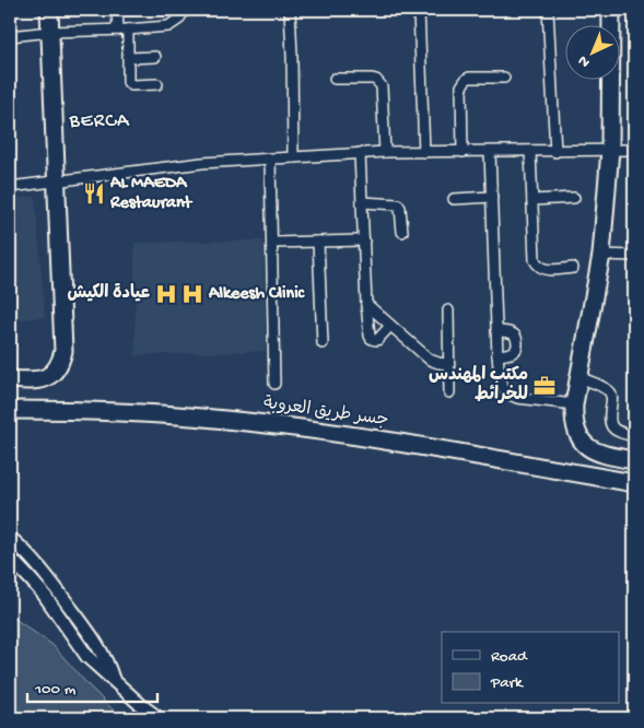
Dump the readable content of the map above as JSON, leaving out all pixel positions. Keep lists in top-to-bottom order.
{
  "streets": {
    "highway": ["جسر طريق العروبة"]
  },
  "districts": ["BERCA"],
  "places": {
    "restaurant": ["AL MAEDA Restaurant"],
    "hospital": ["عيادة الكيش", "Alkeesh Clinic"],
    "office": ["مكتب المهندس للخرائط"]
  },
  "legend": ["Road", "Park"],
  "scale_bar": "100 m",
  "north": "bottom left"
}
